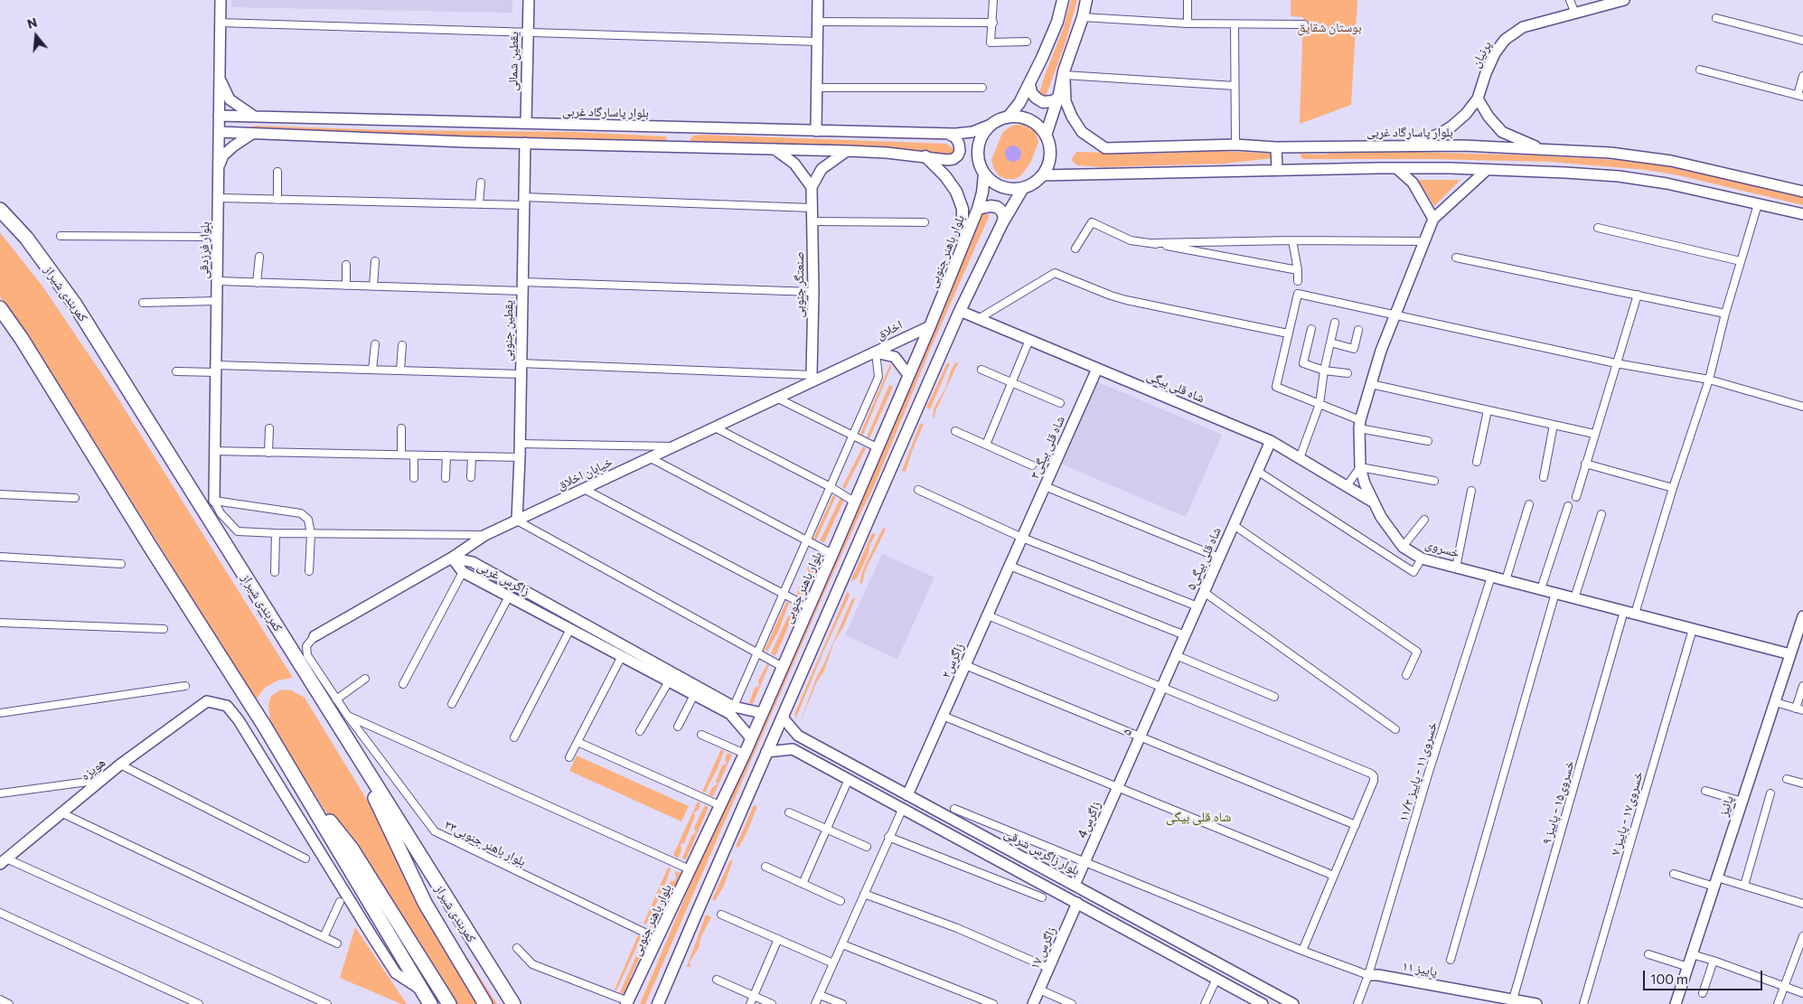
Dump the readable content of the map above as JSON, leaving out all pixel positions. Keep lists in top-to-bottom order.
{
  "streets": {
    "highway": ["کمربندی شیراز"],
    "main road": ["بلوار باهنر جنوبی"],
    "street": [
      "پرنیان",
      "یقطین شمالی",
      "بلوار پاسارگاد غربی",
      "بلوار فرزدقی",
      "صنعتگر جنوبی",
      "اخلاق",
      "یقطین جنوبی",
      "شاه قلی بیگی",
      "شاه قلی بیگی۳",
      "خیابان اخلاق",
      "خسروى",
      "شاه قلی بیگی۵",
      "زاگرس غربی",
      "زاگرس۲",
      "۵",
      "هویزه",
      "خسروى۱۱ - پاییز ۱۱/۳",
      "خسروى۱۵ - پاییز ۹",
      "پائیز",
      "خسروى۱۷ - پاییز ۷",
      "زاگرس4",
      "بلوار باهنر جنوبی۳۳",
      "بلوار زاگرس شرقی",
      "زاگرس ۱۷",
      "پاییز ۱۱"
    ]
  },
  "crossings": [
    ["یقطین شمالی", "بلوار پاسارگاد غربی"],
    ["بلوار پاسارگاد غربی", "بلوار فرزدقی"],
    ["بلوار پاسارگاد غربی", "بلوار باهنر جنوبی"],
    ["بلوار باهنر جنوبی", "اخلاق"],
    ["بلوار باهنر جنوبی", "زاگرس غربی"],
    ["بلوار باهنر جنوبی", "بلوار باهنر جنوبی۳۳"],
    ["صنعتگر جنوبی", "خیابان اخلاق"],
    ["اخلاق", "خیابان اخلاق"],
    ["یقطین جنوبی", "خیابان اخلاق"],
    ["شاه قلی بیگی", "شاه قلی بیگی۳"],
    ["شاه قلی بیگی", "خسروى"],
    ["شاه قلی بیگی", "شاه قلی بیگی۵"],
    ["شاه قلی بیگی۳", "زاگرس۲"],
    ["خیابان اخلاق", "زاگرس غربی"],
    ["خیابان اخلاق", "بلوار باهنر جنوبی۳۳"],
    ["خسروى", "خسروى۱۱ - پاییز ۱۱/۳"],
    ["خسروى", "خسروى۱۵ - پاییز ۹"],
    ["خسروى", "پائیز"],
    ["خسروى", "خسروى۱۷ - پاییز ۷"],
    ["شاه قلی بیگی۵", "۵"],
    ["زاگرس۲", "بلوار زاگرس شرقی"],
    ["۵", "زاگرس4"],
    ["خسروى۱۱ - پاییز ۱۱/۳", "پاییز ۱۱"],
    ["خسروى۱۵ - پاییز ۹", "پاییز ۱۱"],
    ["زاگرس4", "بلوار زاگرس شرقی"],
    ["زاگرس4", "پاییز ۱۱"]
  ],
  "districts": ["شاه قلی بیگی"],
  "parks": ["بوستان شقایق"],
  "scale_bar": "100 m",
  "north": "top"
}
